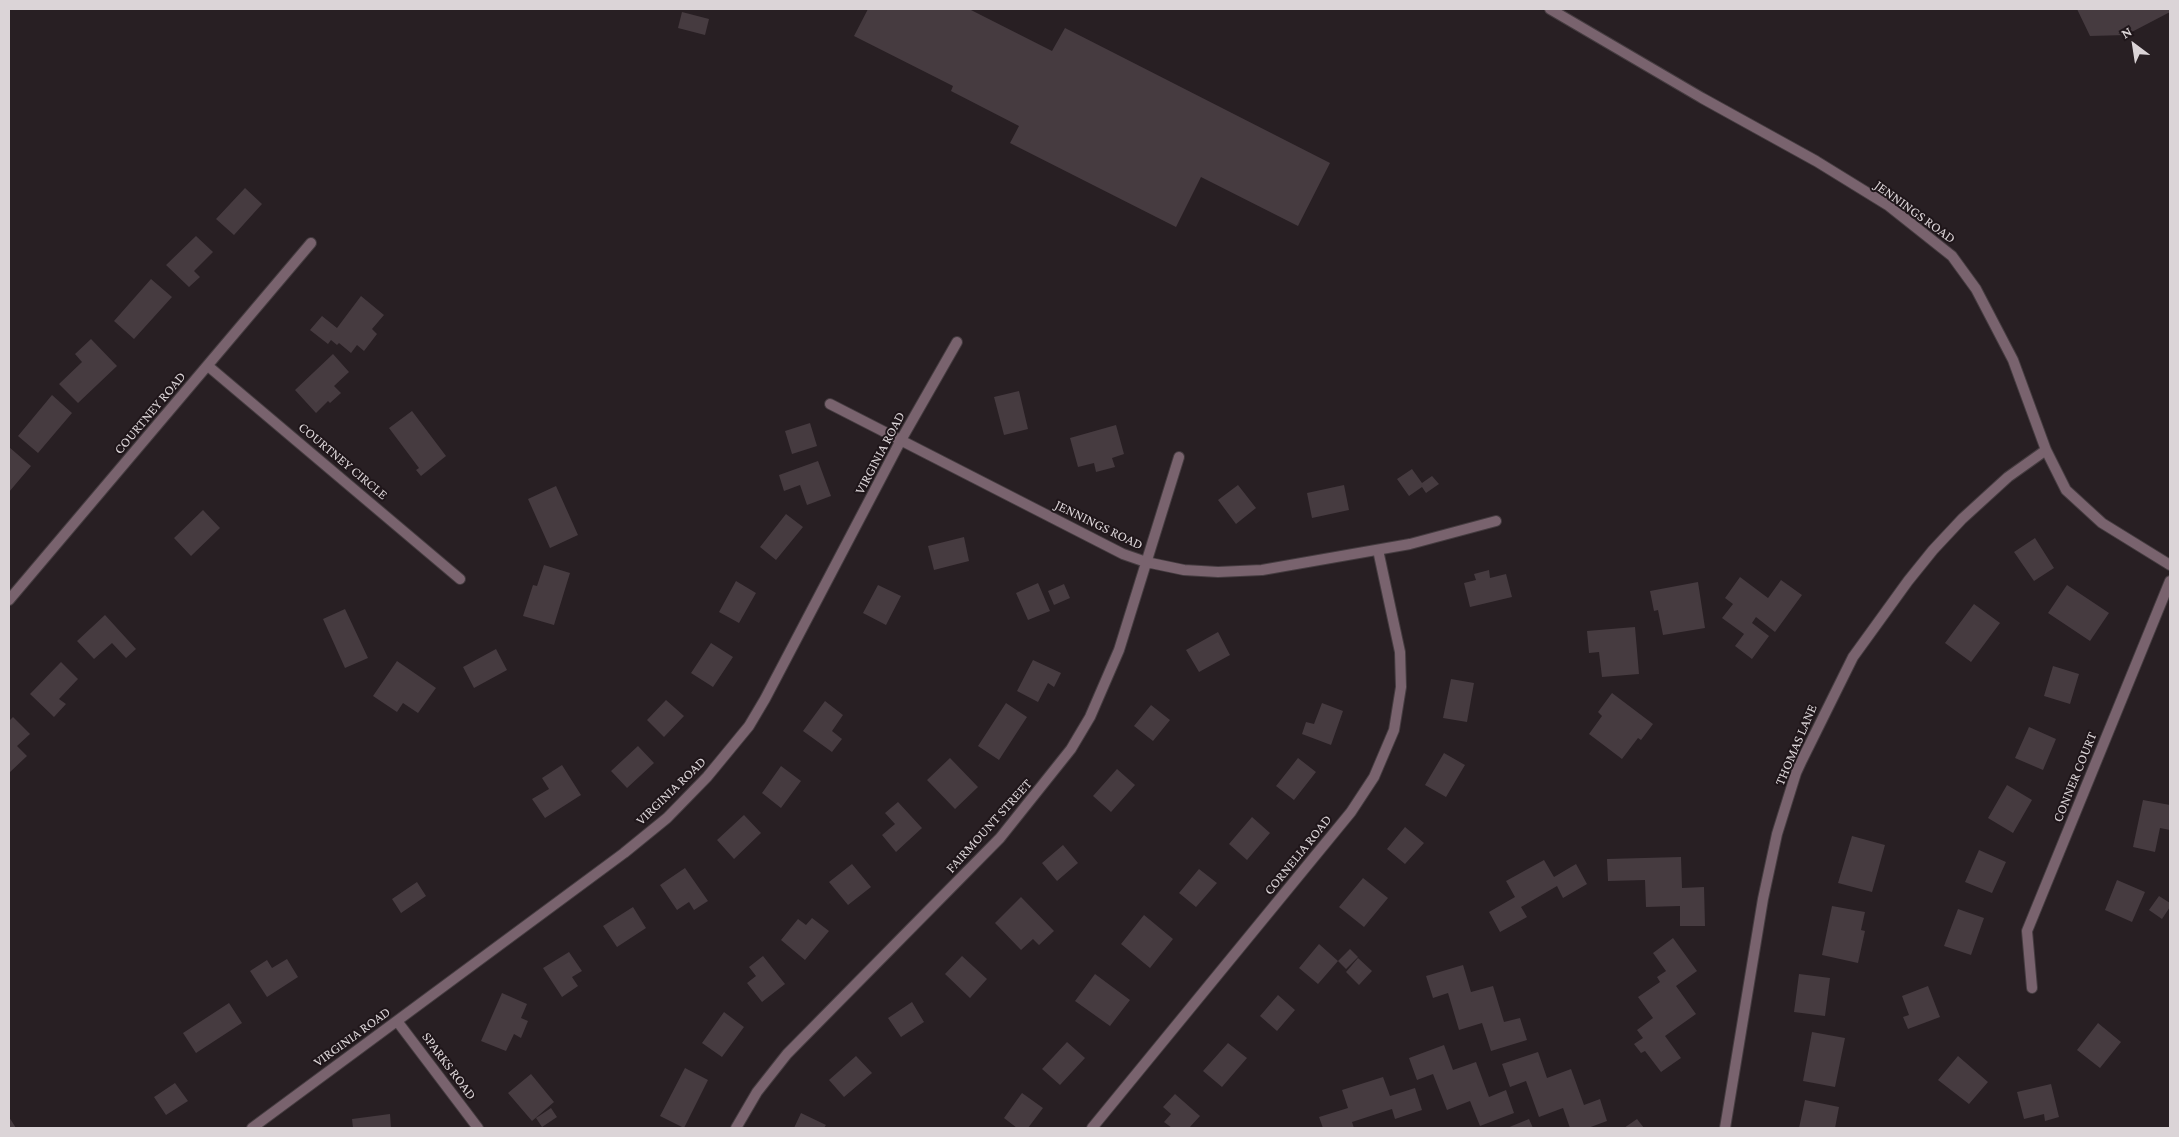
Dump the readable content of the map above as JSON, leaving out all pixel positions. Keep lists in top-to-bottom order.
{
  "streets": {
    "street": [
      "JENNINGS ROAD",
      "COURTNEY ROAD",
      "VIRGINIA ROAD",
      "COURTNEY CIRCLE",
      "THOMAS LANE",
      "CONNER COURT",
      "FAIRMOUNT STREET",
      "CORNELIA ROAD",
      "SPARKS ROAD"
    ]
  },
  "crossings": [
    ["JENNINGS ROAD", "VIRGINIA ROAD"],
    ["JENNINGS ROAD", "THOMAS LANE"],
    ["JENNINGS ROAD", "FAIRMOUNT STREET"],
    ["JENNINGS ROAD", "CORNELIA ROAD"],
    ["COURTNEY ROAD", "COURTNEY CIRCLE"],
    ["VIRGINIA ROAD", "SPARKS ROAD"]
  ],
  "north": "top left"
}
